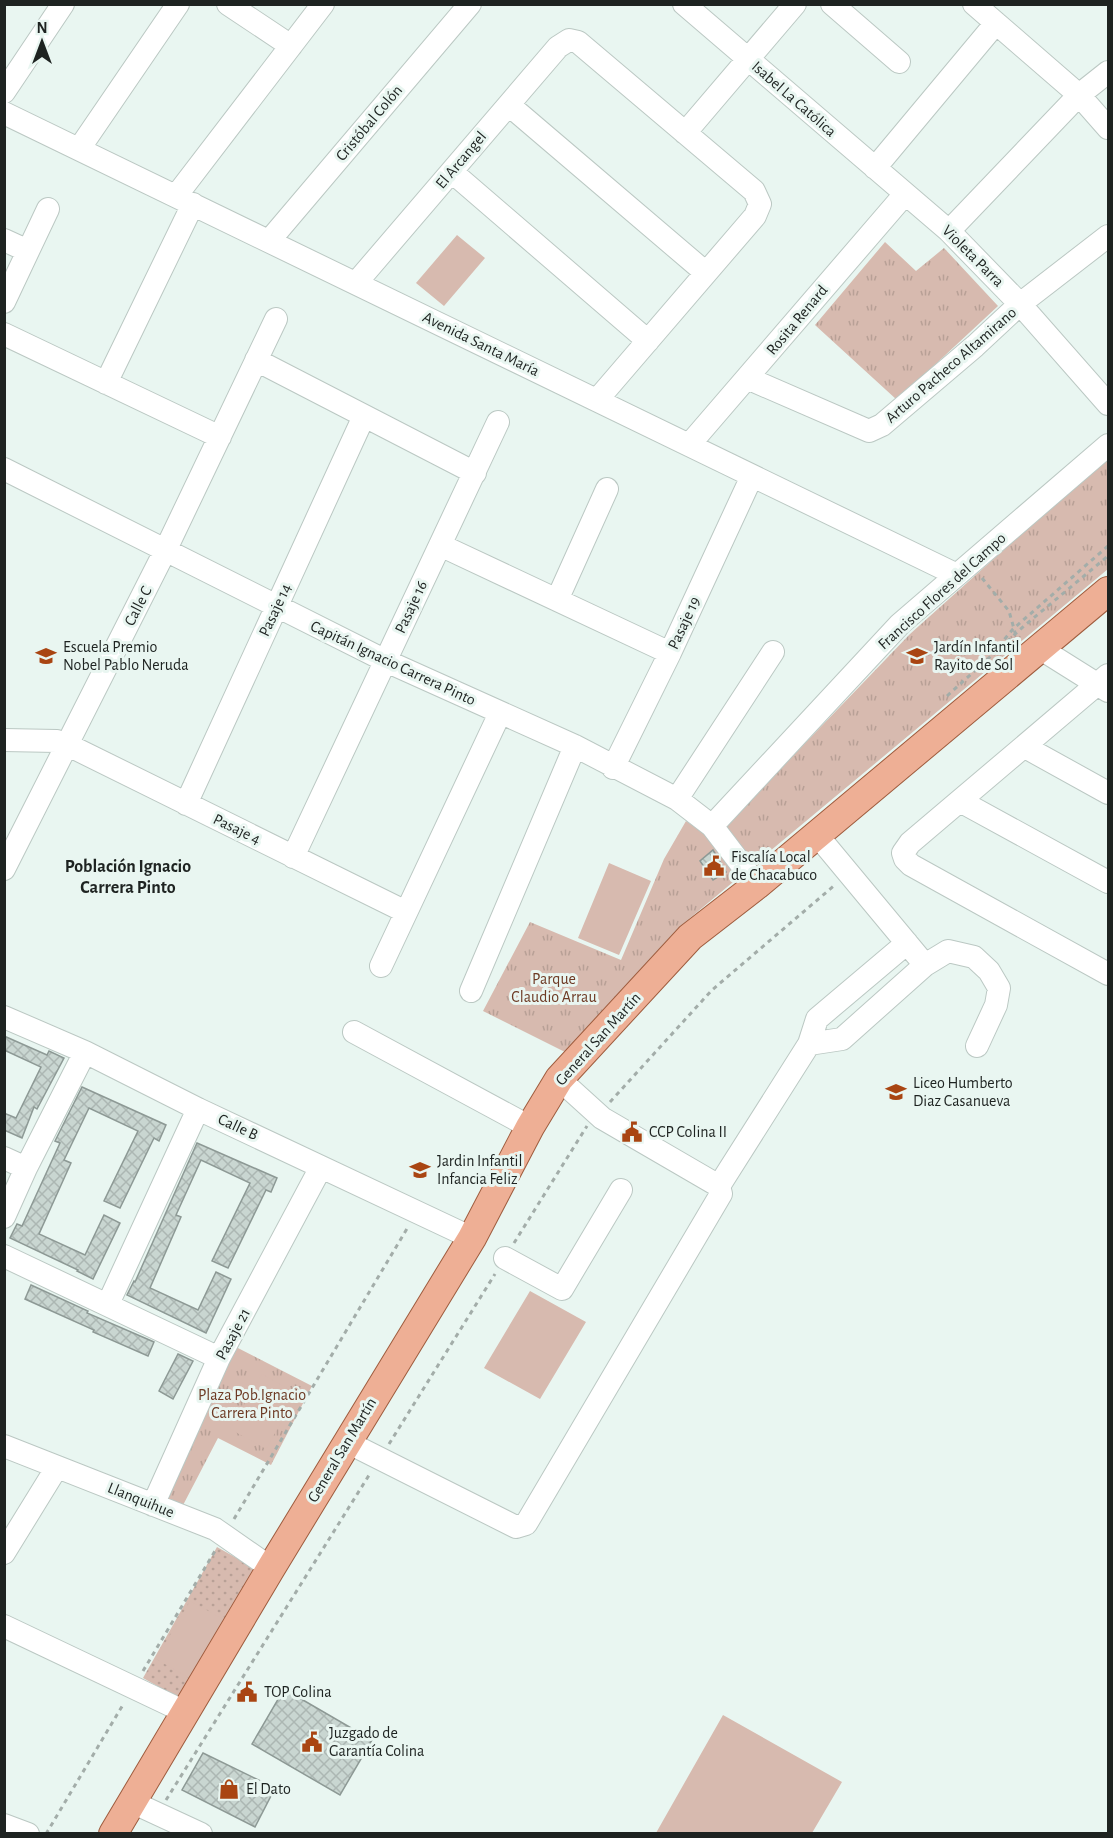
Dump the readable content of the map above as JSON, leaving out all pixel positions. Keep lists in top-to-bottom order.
{
  "streets": {
    "main road": ["General San Martín"],
    "street": [
      "Isabel La Católica",
      "Cristóbal Colón",
      "El Arcangel",
      "Violeta Parra",
      "Rosita Renard",
      "Avenida Santa María",
      "Arturo Pacheco Altamirano",
      "Francisco Flores del Campo",
      "Calle C",
      "Pasaje 16",
      "Pasaje 14",
      "Pasaje 19",
      "Capitán Ignacio Carrera Pinto",
      "Pasaje 4",
      "Calle B",
      "Pasaje 21",
      "Llanquihue"
    ]
  },
  "crossings": [
    ["Isabel La Católica", "Violeta Parra"],
    ["Isabel La Católica", "Rosita Renard"],
    ["Cristóbal Colón", "Avenida Santa María"],
    ["El Arcangel", "Avenida Santa María"],
    ["Violeta Parra", "Rosita Renard"],
    ["Violeta Parra", "Arturo Pacheco Altamirano"],
    ["Rosita Renard", "Avenida Santa María"],
    ["Rosita Renard", "Arturo Pacheco Altamirano"],
    ["Avenida Santa María", "Francisco Flores del Campo"],
    ["Avenida Santa María", "Pasaje 19"],
    ["Francisco Flores del Campo", "Capitán Ignacio Carrera Pinto"],
    ["Calle C", "Capitán Ignacio Carrera Pinto"],
    ["Calle C", "Pasaje 4"],
    ["Pasaje 16", "Capitán Ignacio Carrera Pinto"],
    ["Pasaje 16", "Pasaje 4"],
    ["Pasaje 14", "Capitán Ignacio Carrera Pinto"],
    ["Pasaje 14", "Pasaje 4"],
    ["Pasaje 19", "Capitán Ignacio Carrera Pinto"],
    ["Capitán Ignacio Carrera Pinto", "General San Martín"],
    ["General San Martín", "Calle B"],
    ["General San Martín", "Llanquihue"],
    ["Calle B", "Pasaje 21"],
    ["Pasaje 21", "Llanquihue"]
  ],
  "districts": ["Población Ignacio Carrera Pinto"],
  "parks": ["Parque Claudio Arrau", "Plaza Pob.Ignacio Carrera Pinto"],
  "places": {
    "school or university": [
      "Escuela Premio Nobel Pablo Neruda",
      "Jardín Infantil Rayito de Sol",
      "Liceo Humberto Diaz Casanueva",
      "Jardin Infantil Infancia Feliz"
    ],
    "public building": [
      "Fiscalía Local de Chacabuco",
      "CCP Colina II",
      "TOP Colina",
      "Juzgado de Garantía Colina"
    ],
    "shop": ["El Dato"]
  },
  "north": "top"
}
